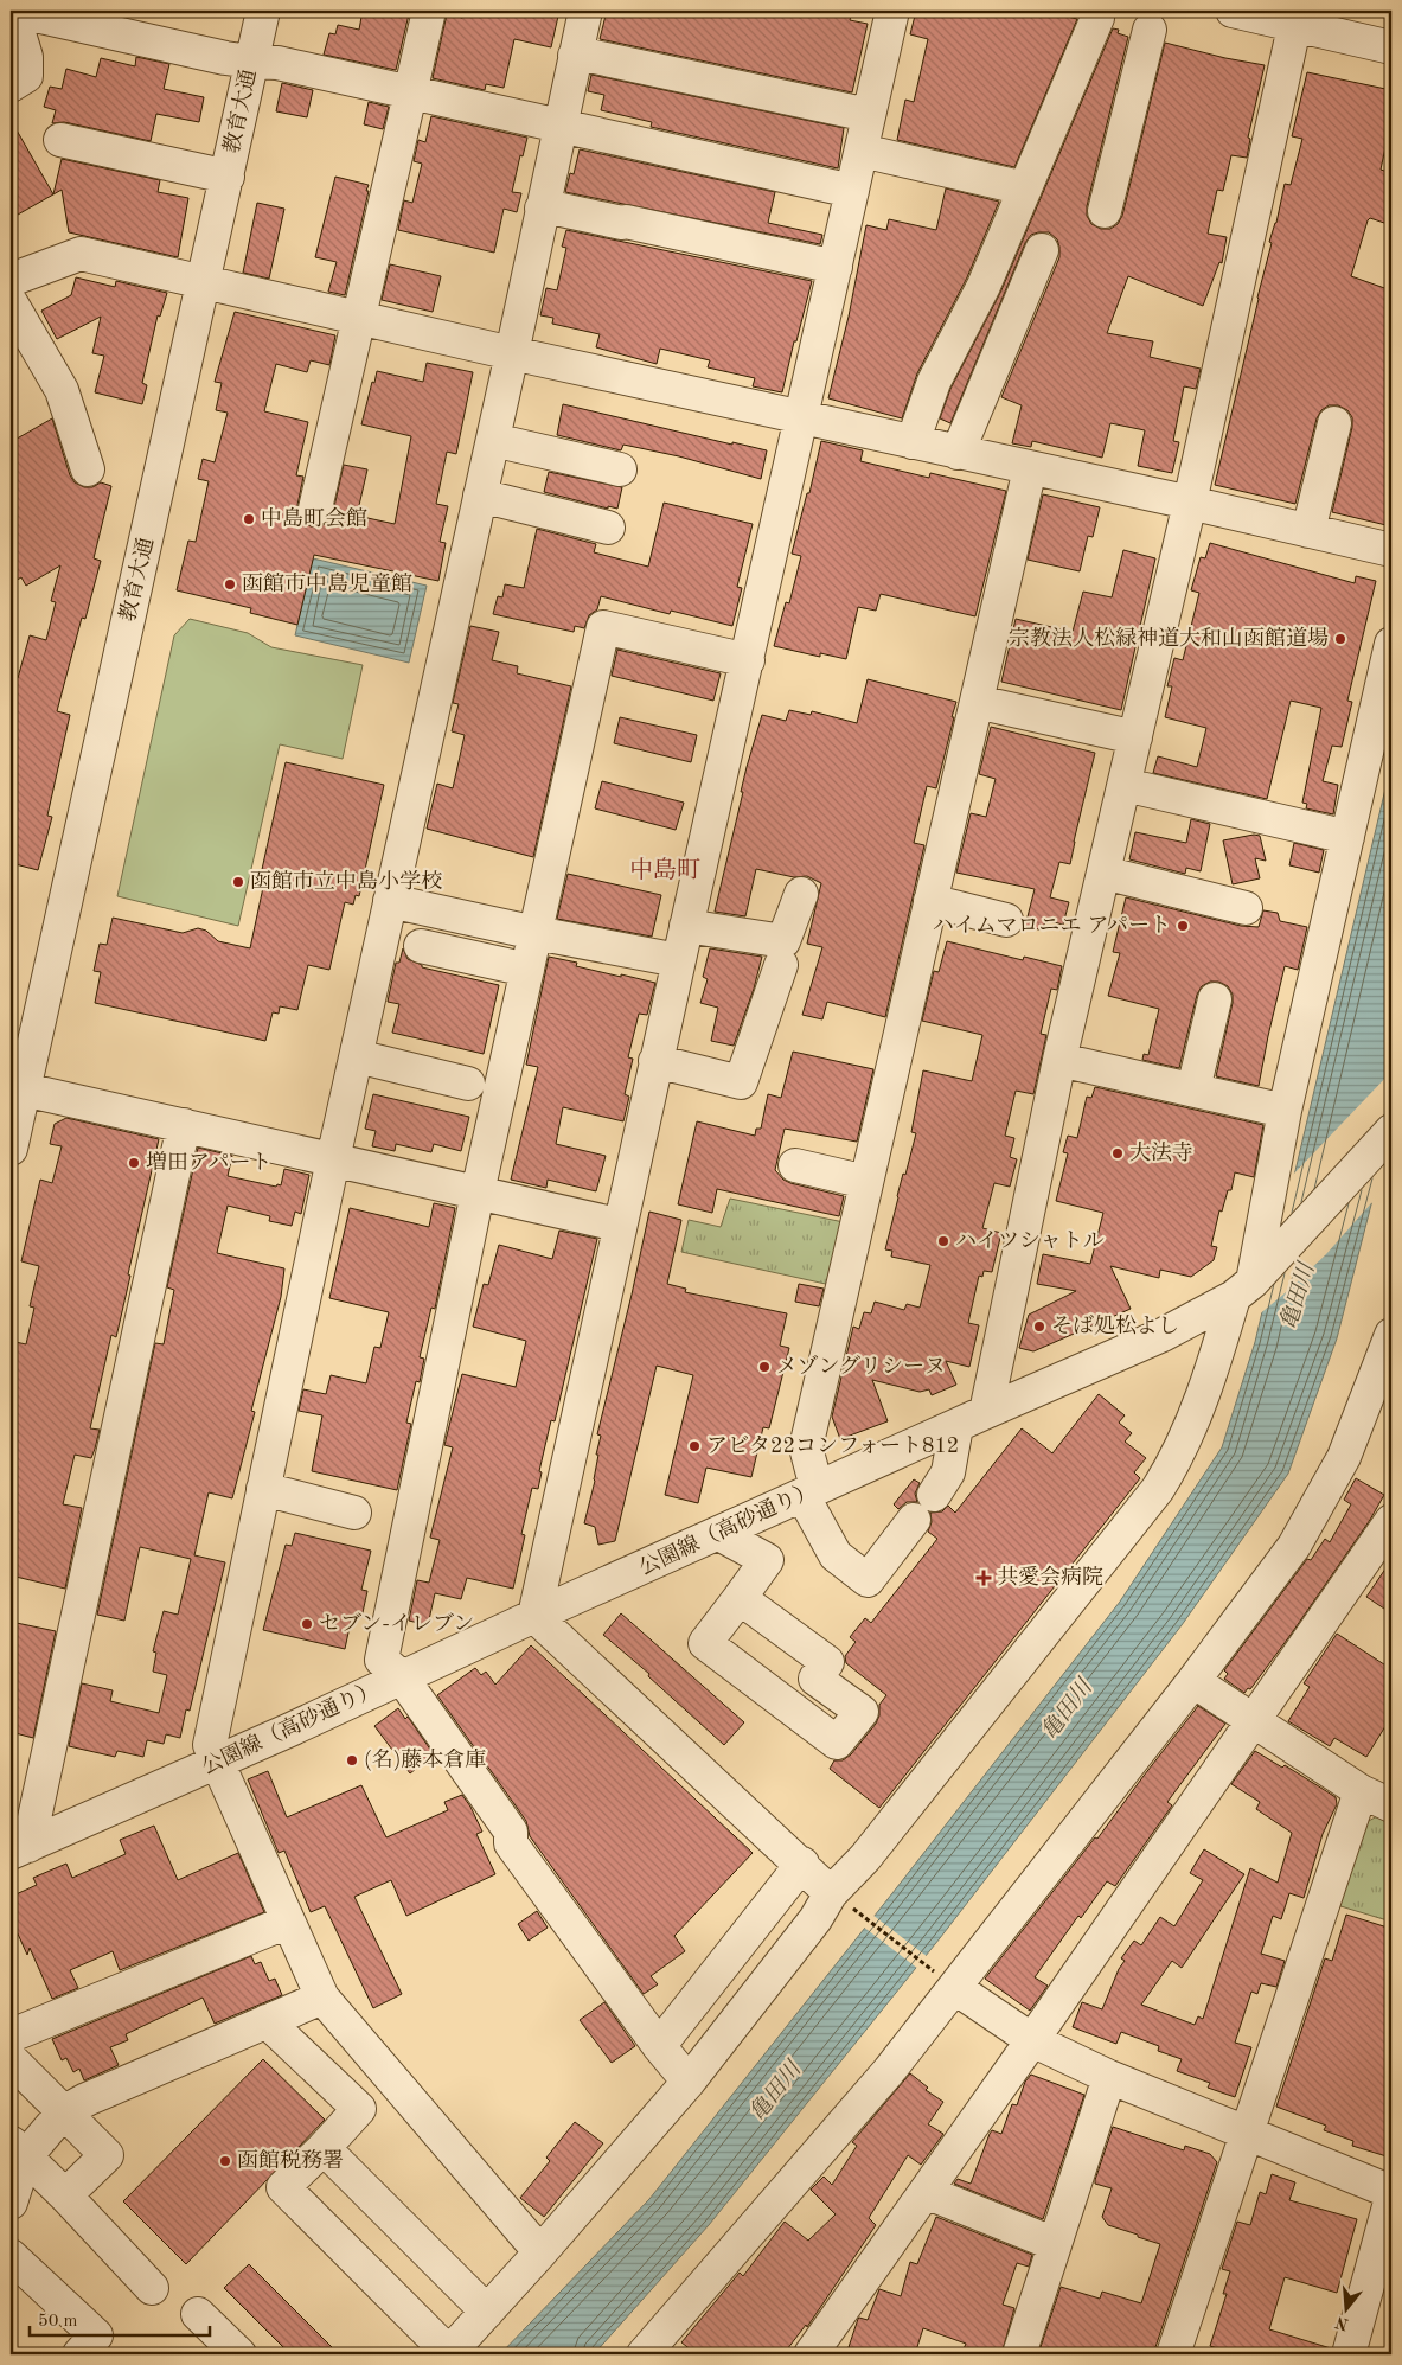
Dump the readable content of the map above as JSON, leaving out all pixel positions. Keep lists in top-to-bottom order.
{
  "streets": {
    "street": ["教育大通", "公園線（高砂通り）"]
  },
  "districts": ["中島町"],
  "water": ["亀田川"],
  "places": {
    "other": [
      "中島町会館",
      "函館市中島児童館",
      "宗教法人松緑神道大和山函館道場",
      "函館市立中島小学校",
      "ハイムマロニエ アパート",
      "大法寺",
      "増田アパート",
      "ハイツシャトル",
      "そば処松よし",
      "メゾングリシーヌ",
      "アビタ22コンフォート812",
      "セブン-イレブン",
      "(名)藤本倉庫",
      "函館税務署"
    ],
    "health": ["共愛会病院"]
  },
  "scale_bar": "50 m",
  "north": "bottom"
}
